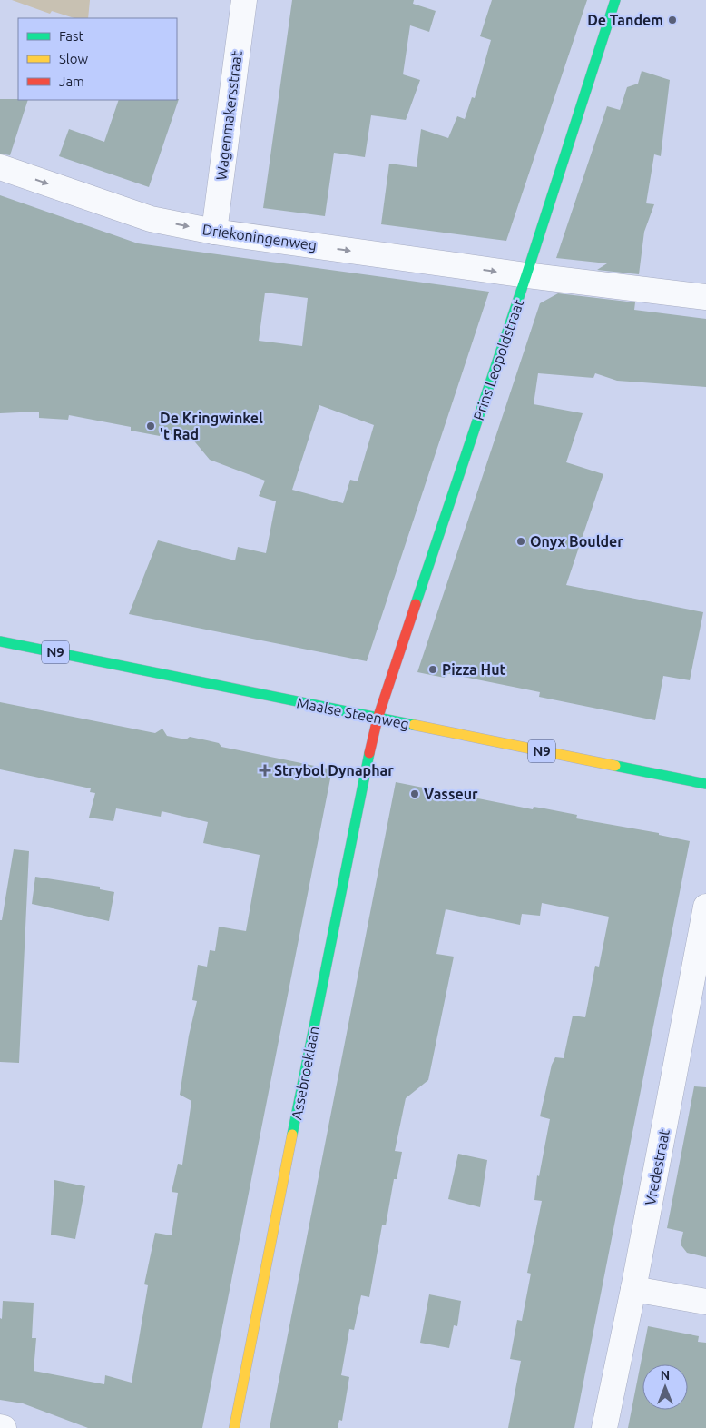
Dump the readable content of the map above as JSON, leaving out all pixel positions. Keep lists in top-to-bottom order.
{
  "streets": {
    "street": [
      "Wagenmakersstraat",
      "Driekoningenweg",
      "Prins Leopoldstraat",
      "N9",
      "Maalse Steenweg",
      "Assebroeklaan",
      "Vredestraat"
    ]
  },
  "crossings": [
    ["Wagenmakersstraat", "Driekoningenweg"],
    ["Driekoningenweg", "Prins Leopoldstraat"],
    ["Prins Leopoldstraat", "Maalse Steenweg"],
    ["Prins Leopoldstraat", "Assebroeklaan"],
    ["Maalse Steenweg", "Assebroeklaan"]
  ],
  "one_way": ["Driekoningenweg"],
  "places": {
    "other": [
      "De Tandem",
      "De Kringwinkel 't Rad",
      "Onyx Boulder",
      "Pizza Hut",
      "Vasseur"
    ],
    "health": ["Strybol Dynaphar"]
  },
  "legend": ["Fast", "Slow", "Jam"],
  "north": "top"
}
